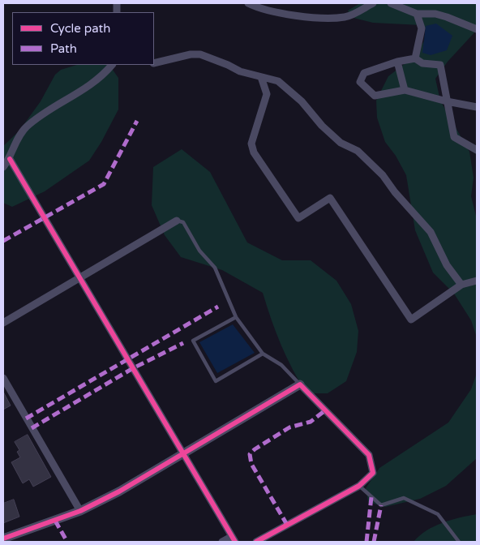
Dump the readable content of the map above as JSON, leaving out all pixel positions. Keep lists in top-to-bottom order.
{
  "legend": ["Cycle path", "Path"]
}
